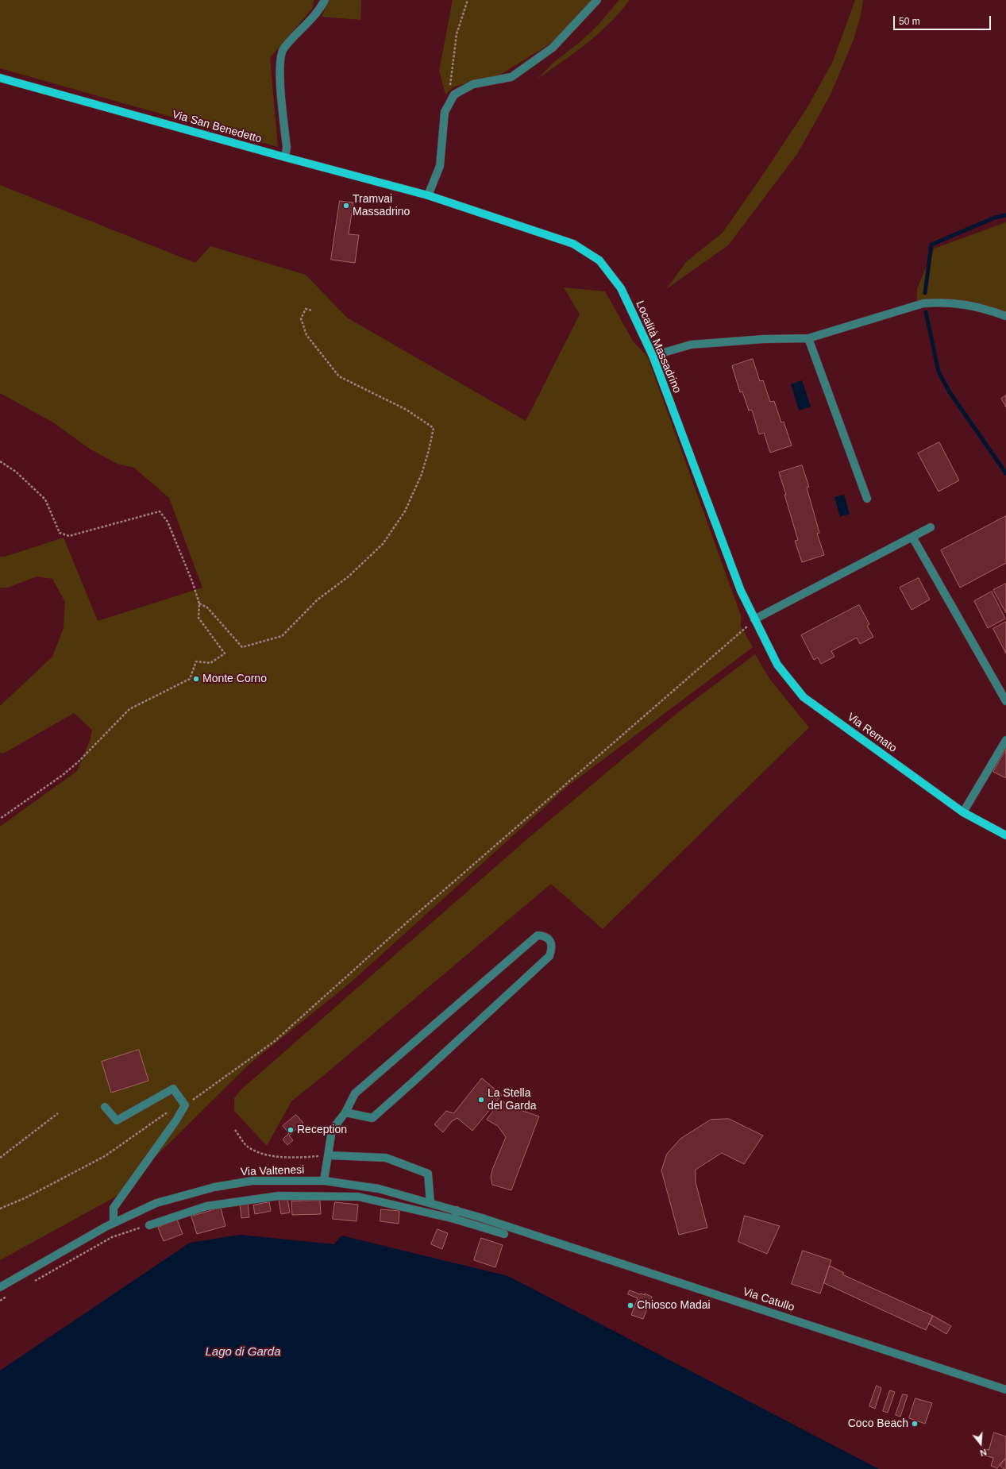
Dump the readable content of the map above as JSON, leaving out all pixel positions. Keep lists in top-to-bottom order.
{
  "streets": {
    "main road": ["Via San Benedetto", "Località Massadrino", "Via Remato"],
    "street": ["Via Valtenesi", "Via Catullo"]
  },
  "crossings": [
    ["Via San Benedetto", "Località Massadrino"],
    ["Località Massadrino", "Via Remato"],
    ["Via Valtenesi", "Via Catullo"]
  ],
  "water": ["Lago di Garda"],
  "places": [
    "Tramvai Massadrino",
    "Monte Corno",
    "La Stella del Garda",
    "Reception",
    "Chiosco Madai",
    "Coco Beach"
  ],
  "scale_bar": "50 m",
  "north": "bottom"
}
